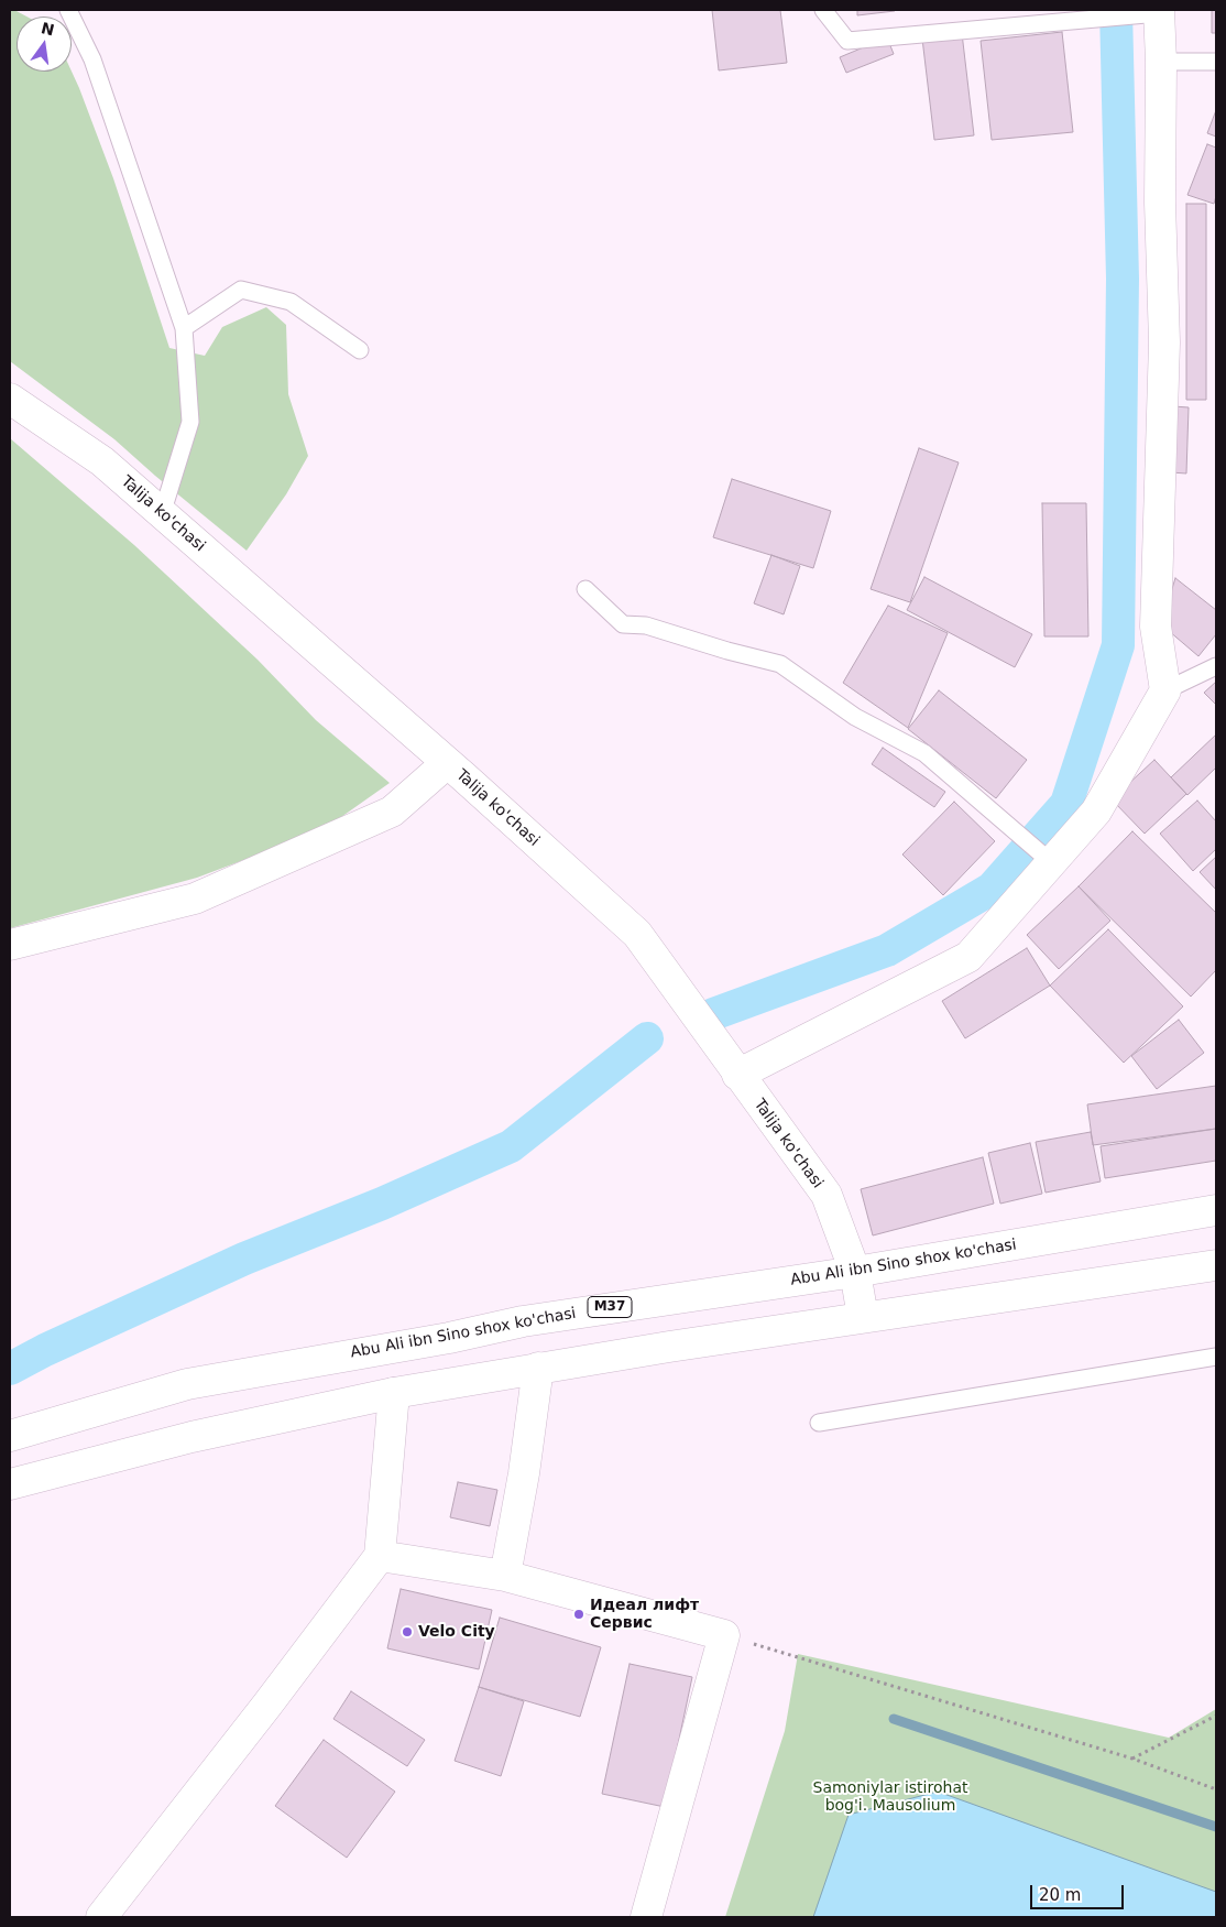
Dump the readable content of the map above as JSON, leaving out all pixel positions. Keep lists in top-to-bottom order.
{
  "streets": {
    "street": ["Talija ko'chasi", "Abu Ali ibn Sino shox ko'chasi", "M37"]
  },
  "crossings": [
    ["Talija ko'chasi", "Abu Ali ibn Sino shox ko'chasi"]
  ],
  "parks": ["Samoniylar istirohat bog'i. Mausolium"],
  "places": ["Идеал лифт Сервис", "Velo City"],
  "scale_bar": "20 m",
  "north": "top"
}
